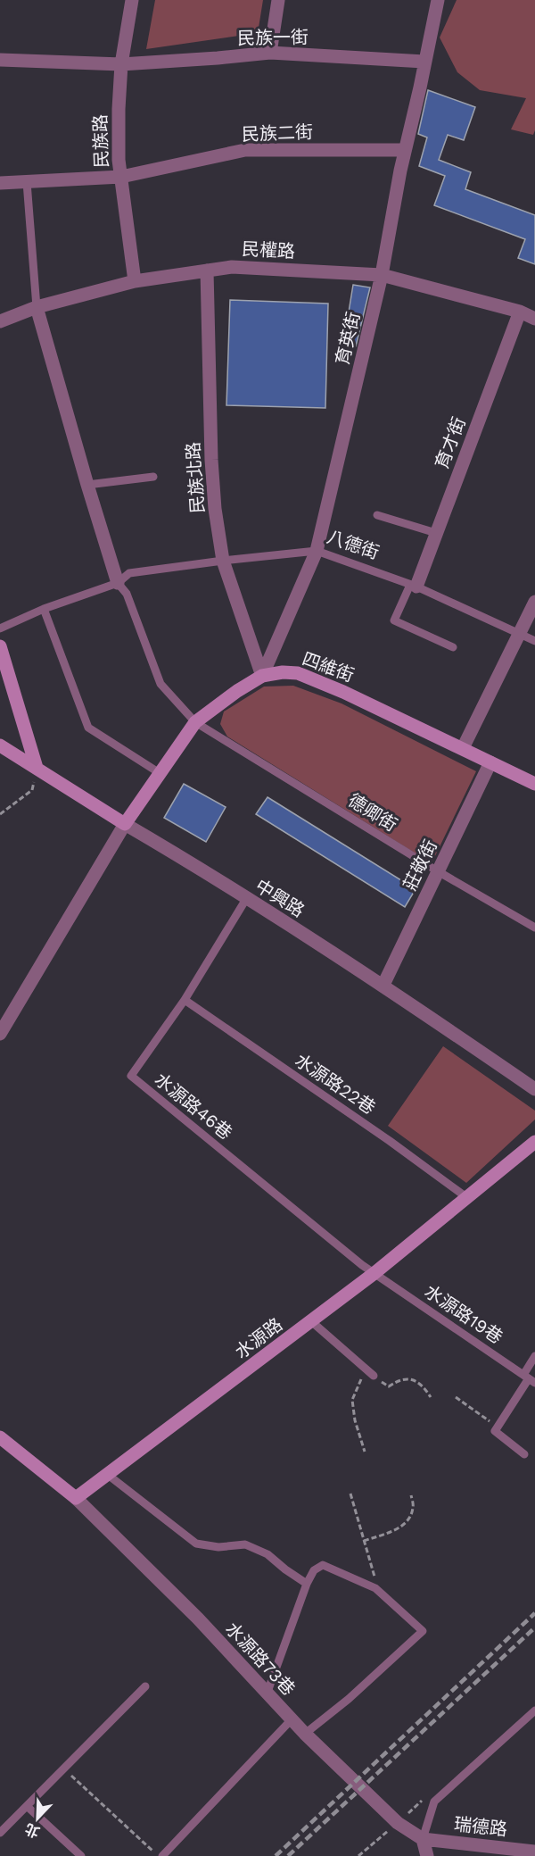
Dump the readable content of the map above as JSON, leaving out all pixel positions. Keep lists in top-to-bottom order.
{
  "streets": {
    "street": [
      "民族一街",
      "民族二街",
      "民族路",
      "民權路",
      "育英街",
      "育才街",
      "民族北路",
      "四維街",
      "莊敬街",
      "中興路",
      "水源路",
      "水源路73巷",
      "瑞德路"
    ],
    "lane": [
      "八德街",
      "德卿街",
      "水源路22巷",
      "水源路46巷",
      "水源路19巷"
    ]
  },
  "crossings": [
    ["民族一街", "民族路"],
    ["民族一街", "育英街"],
    ["民族二街", "民族路"],
    ["民族二街", "育英街"],
    ["民族路", "民權路"],
    ["民權路", "育英街"],
    ["民權路", "育才街"],
    ["民權路", "民族北路"],
    ["育英街", "民族北路"],
    ["育英街", "八德街"],
    ["育英街", "四維街"],
    ["育才街", "八德街"],
    ["民族北路", "八德街"],
    ["民族北路", "四維街"],
    ["八德街", "德卿街"],
    ["四維街", "德卿街"],
    ["四維街", "莊敬街"],
    ["四維街", "中興路"],
    ["德卿街", "莊敬街"],
    ["莊敬街", "中興路"],
    ["中興路", "水源路46巷"],
    ["水源路22巷", "水源路46巷"],
    ["水源路22巷", "水源路"],
    ["水源路46巷", "水源路19巷"],
    ["水源路46巷", "水源路"],
    ["水源路19巷", "水源路"],
    ["水源路", "水源路73巷"],
    ["水源路73巷", "瑞德路"]
  ],
  "north": "bottom left"
}
